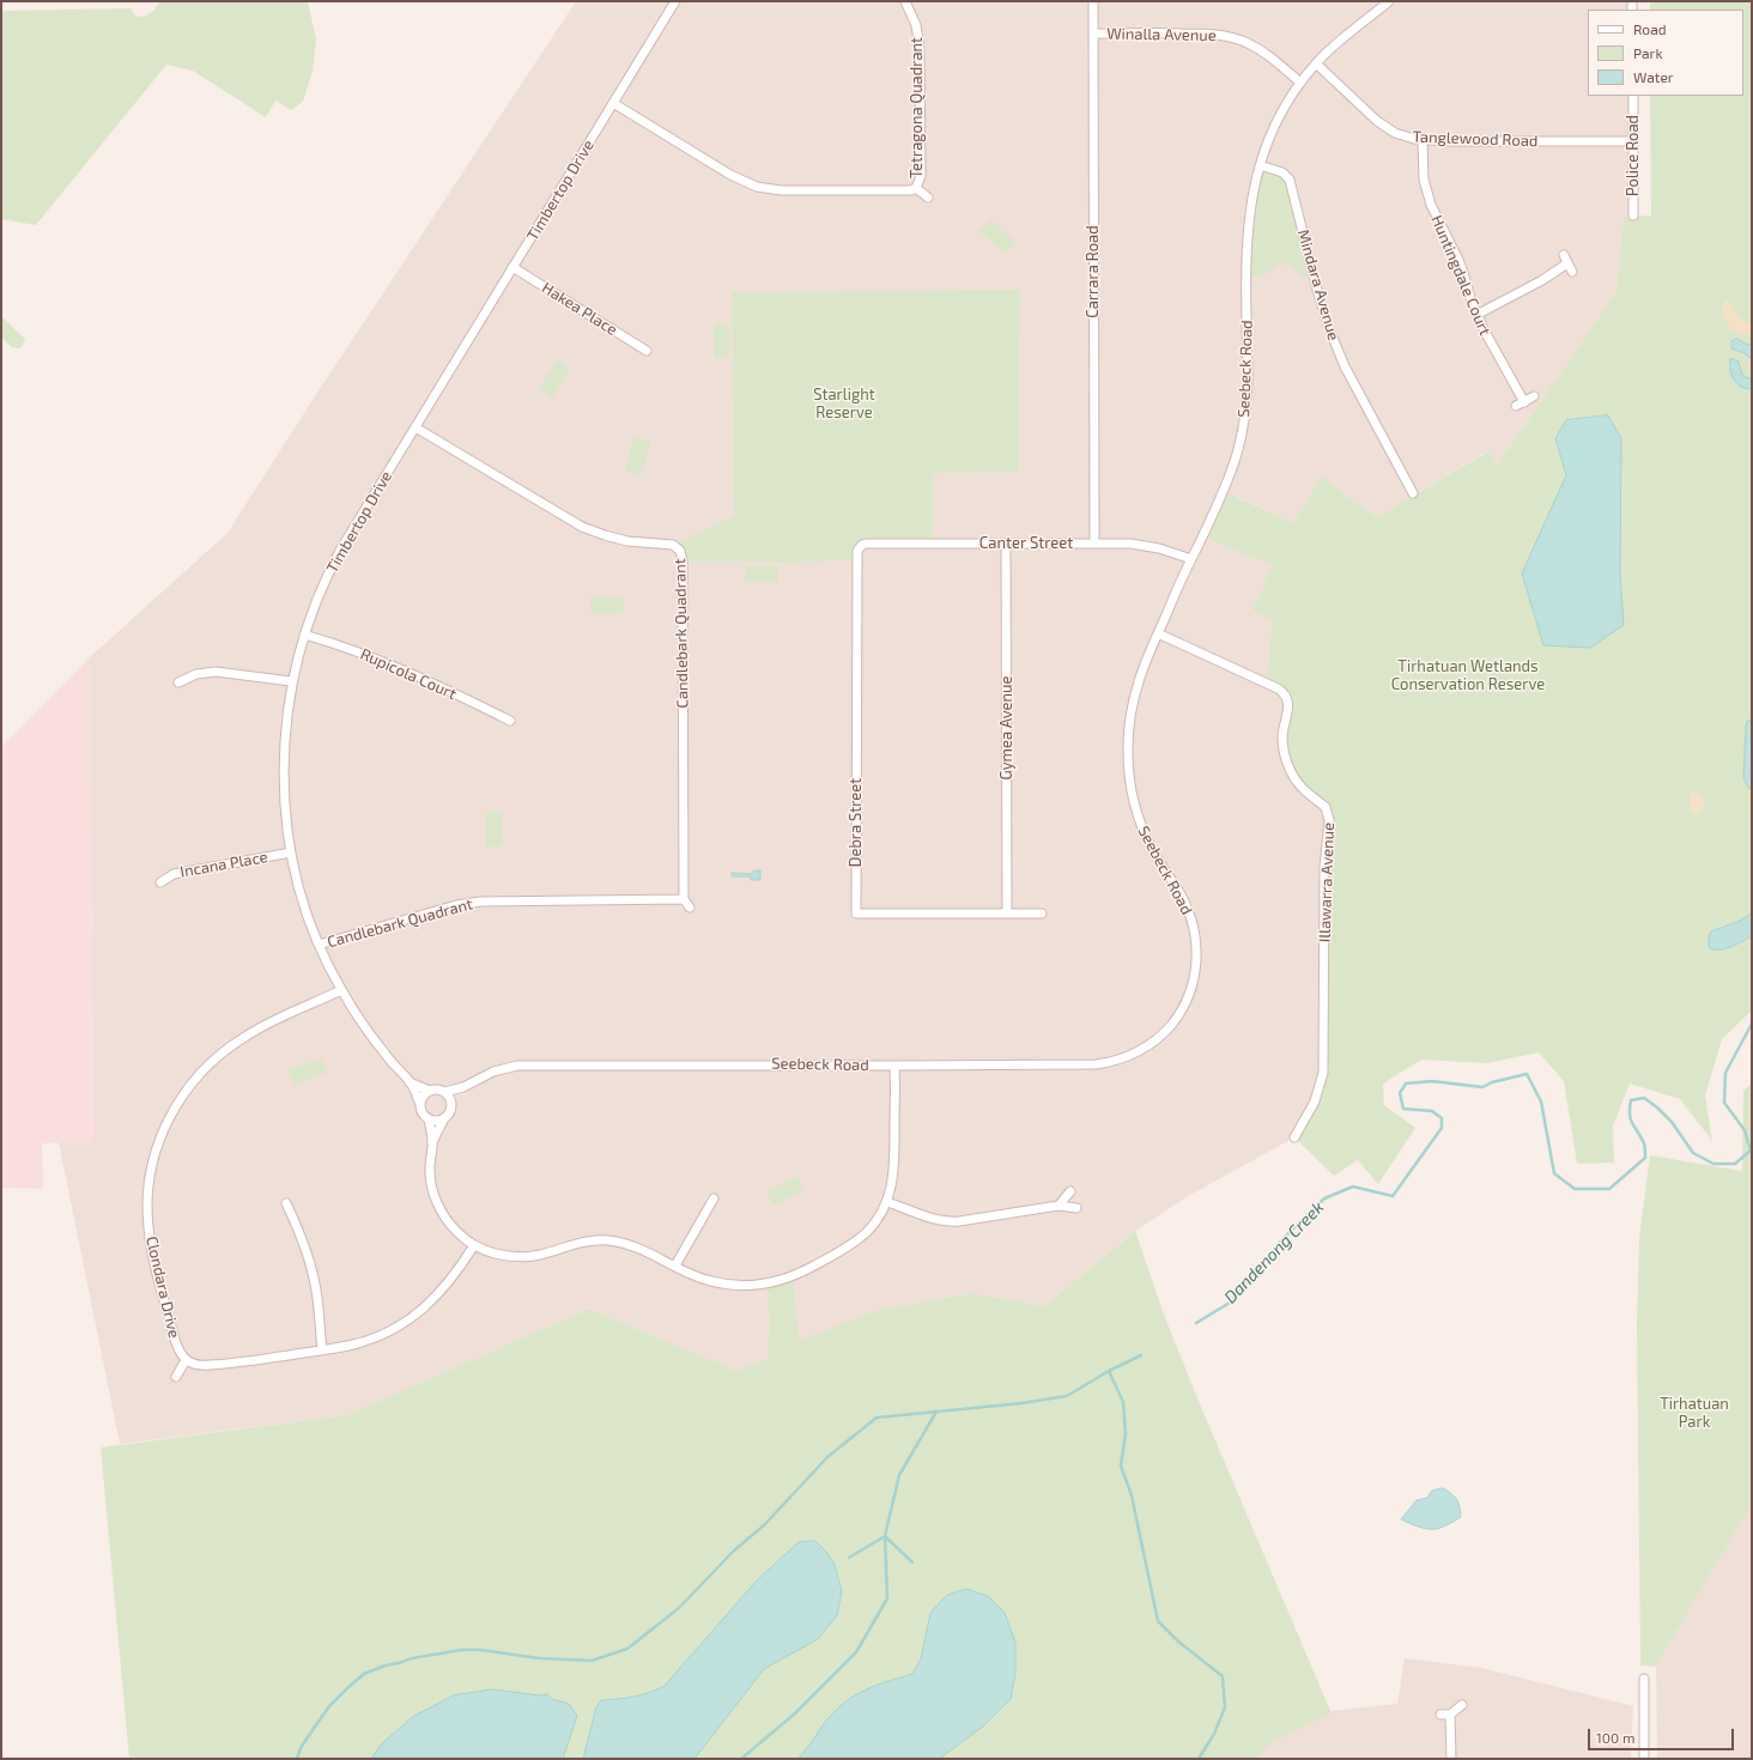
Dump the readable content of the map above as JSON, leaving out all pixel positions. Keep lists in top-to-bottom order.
{
  "streets": {
    "street": [
      "Winalla Avenue",
      "Tetragona Quadrant",
      "Tanglewood Road",
      "Police Road",
      "Timbertop Drive",
      "Carrara Road",
      "Huntingdale Court",
      "Mindara Avenue",
      "Hakea Place",
      "Seebeck Road",
      "Canter Street",
      "Candlebark Quadrant",
      "Rupicola Court",
      "Gymea Avenue",
      "Debra Street",
      "Incana Place",
      "Illawarra Avenue",
      "Clondara Drive"
    ]
  },
  "crossings": [
    ["Winalla Avenue", "Carrara Road"],
    ["Winalla Avenue", "Seebeck Road"],
    ["Tetragona Quadrant", "Timbertop Drive"],
    ["Tanglewood Road", "Police Road"],
    ["Tanglewood Road", "Huntingdale Court"],
    ["Tanglewood Road", "Seebeck Road"],
    ["Timbertop Drive", "Hakea Place"],
    ["Timbertop Drive", "Seebeck Road"],
    ["Timbertop Drive", "Candlebark Quadrant"],
    ["Timbertop Drive", "Rupicola Court"],
    ["Timbertop Drive", "Incana Place"],
    ["Timbertop Drive", "Clondara Drive"],
    ["Carrara Road", "Canter Street"],
    ["Mindara Avenue", "Seebeck Road"],
    ["Seebeck Road", "Canter Street"],
    ["Seebeck Road", "Illawarra Avenue"],
    ["Canter Street", "Gymea Avenue"],
    ["Canter Street", "Debra Street"],
    ["Gymea Avenue", "Debra Street"]
  ],
  "water": ["Dandenong Creek"],
  "parks": ["Starlight Reserve", "Tirhatuan Wetlands Conservation Reserve", "Tirhatuan Park"],
  "legend": ["Road", "Park", "Water"],
  "scale_bar": "100 m"
}
